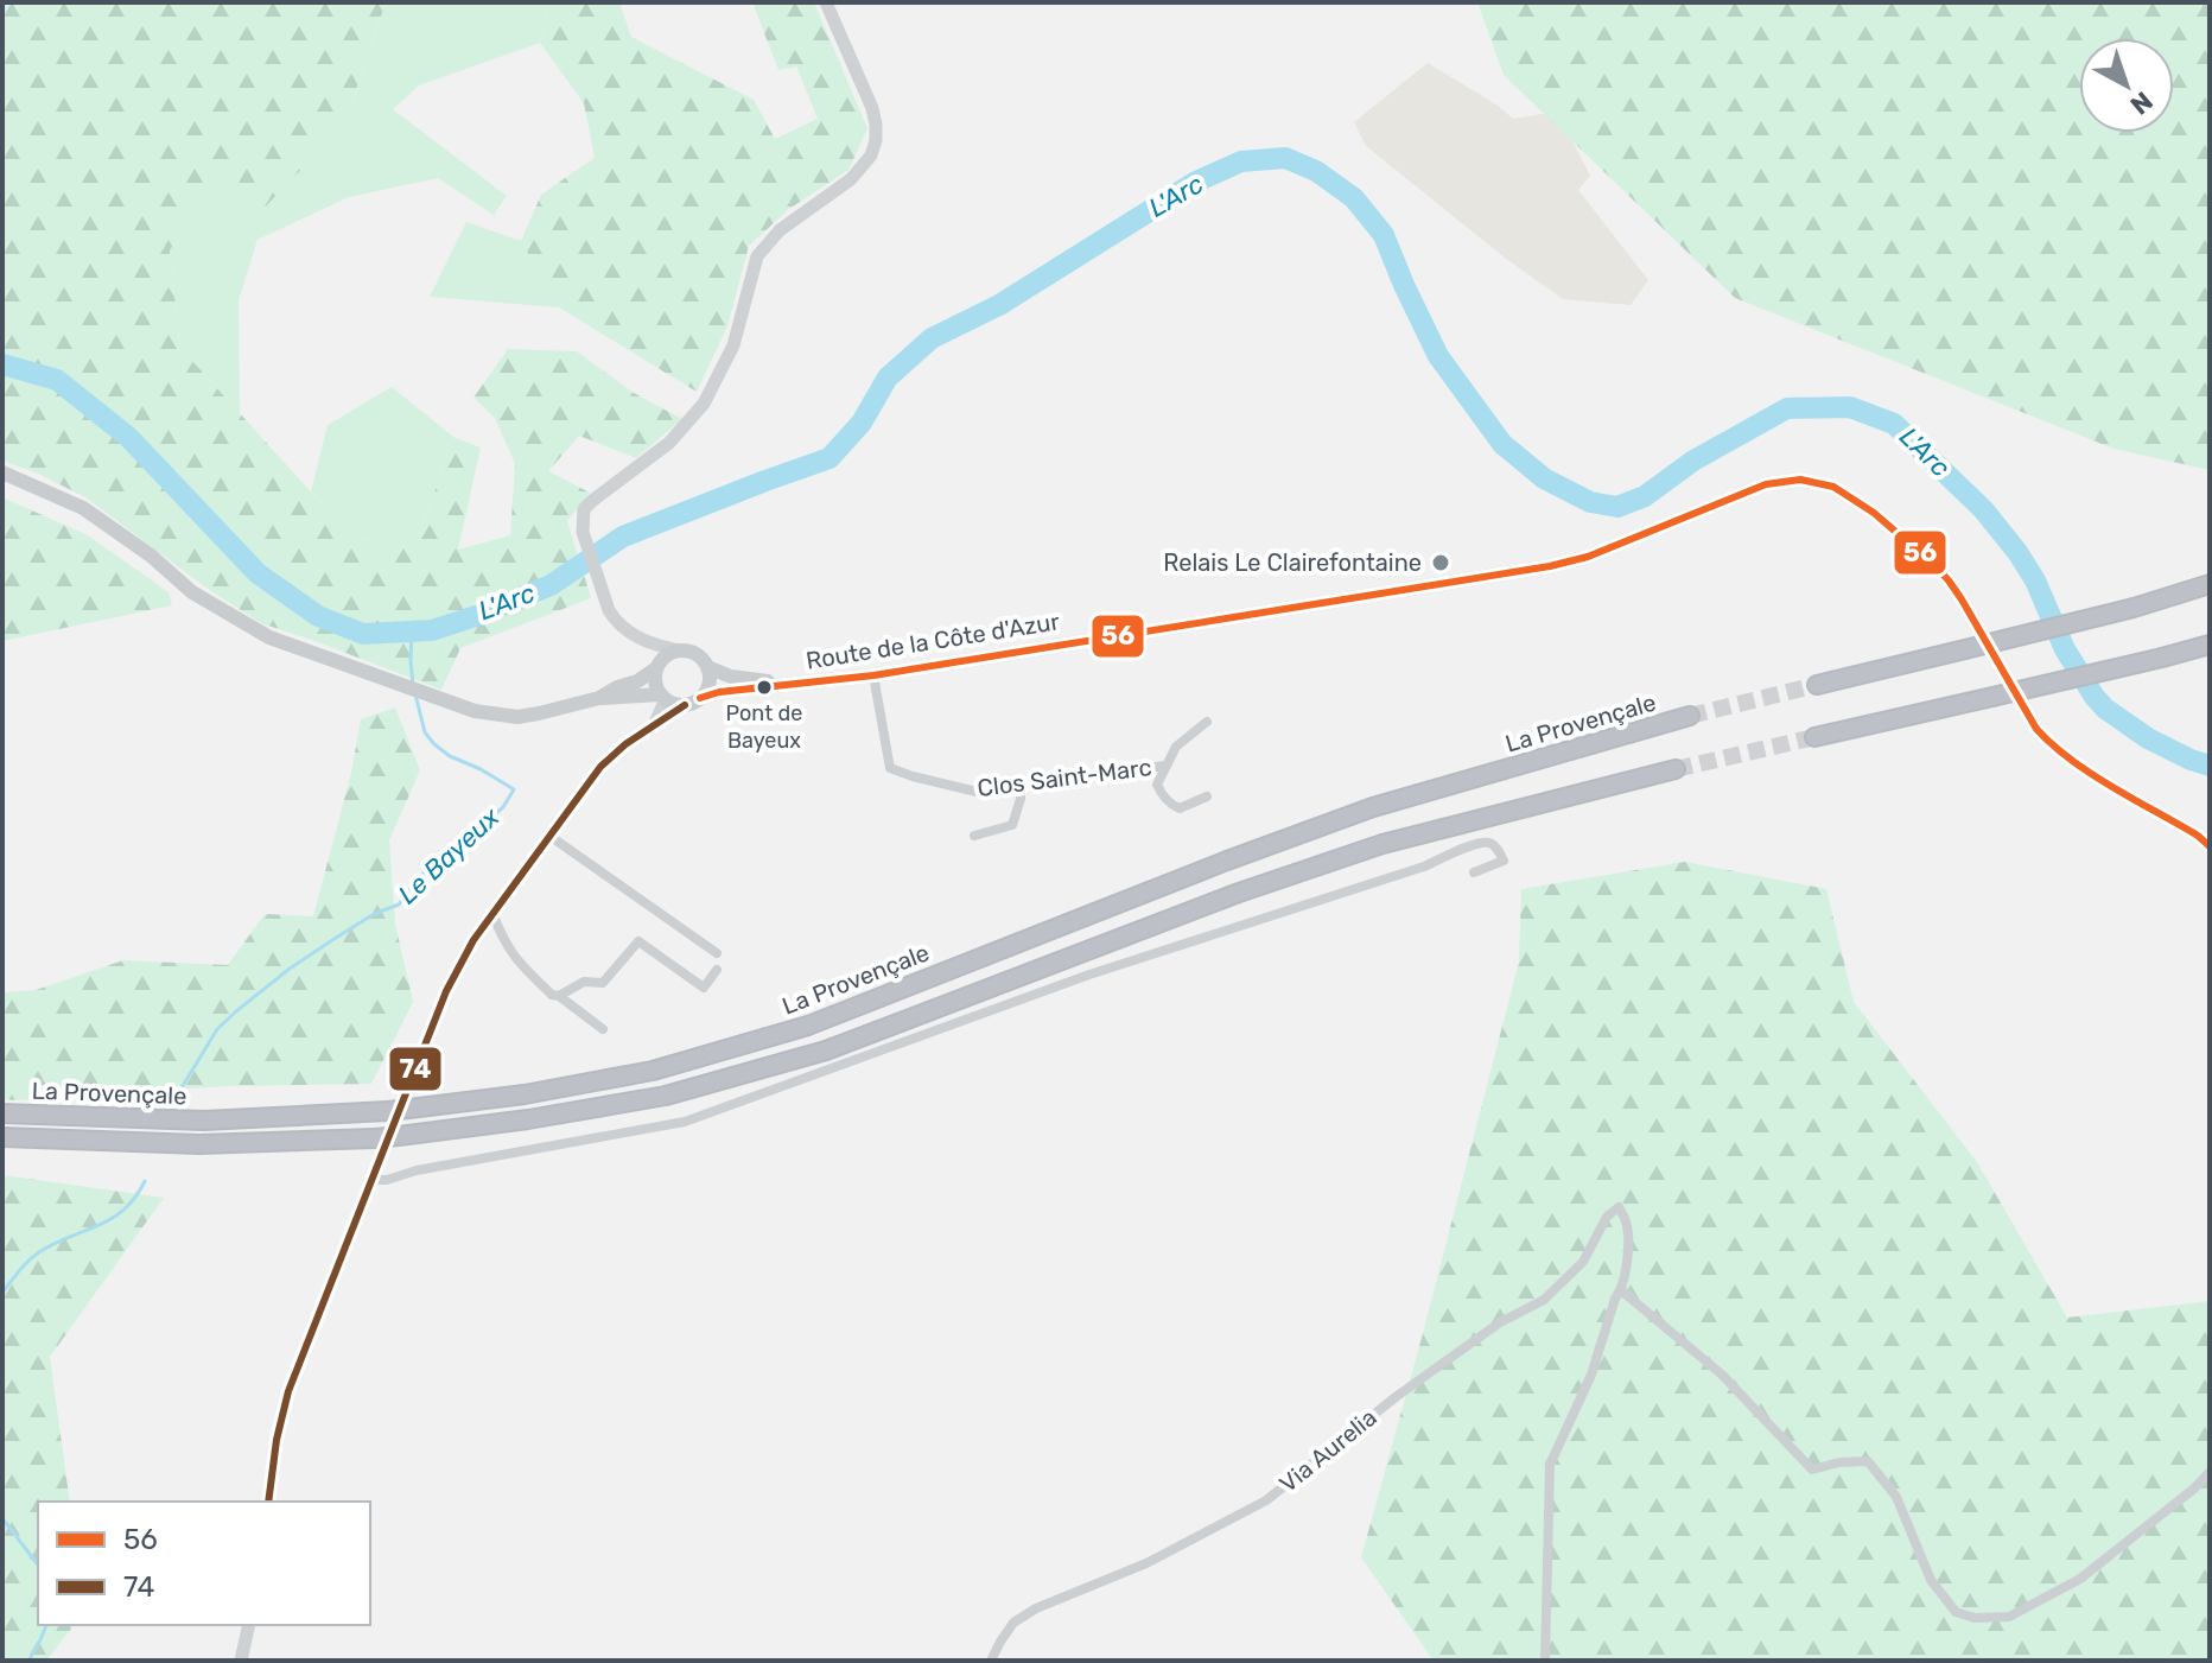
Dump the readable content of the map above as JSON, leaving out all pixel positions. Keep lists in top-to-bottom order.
{
  "streets": {
    "highway": ["La Provençale"],
    "main road": ["Route de la Côte d'Azur"],
    "street": ["Clos Saint-Marc", "Via Aurelia"]
  },
  "crossings": [
    ["Route de la Côte d'Azur", "Clos Saint-Marc"]
  ],
  "water": ["L'Arc", "Le Bayeux"],
  "places": ["Relais Le Clairefontaine", "Pont de Bayeux"],
  "lines": ["transit line 56", "transit line 74"],
  "legend": ["56", "74"],
  "north": "bottom right"
}
